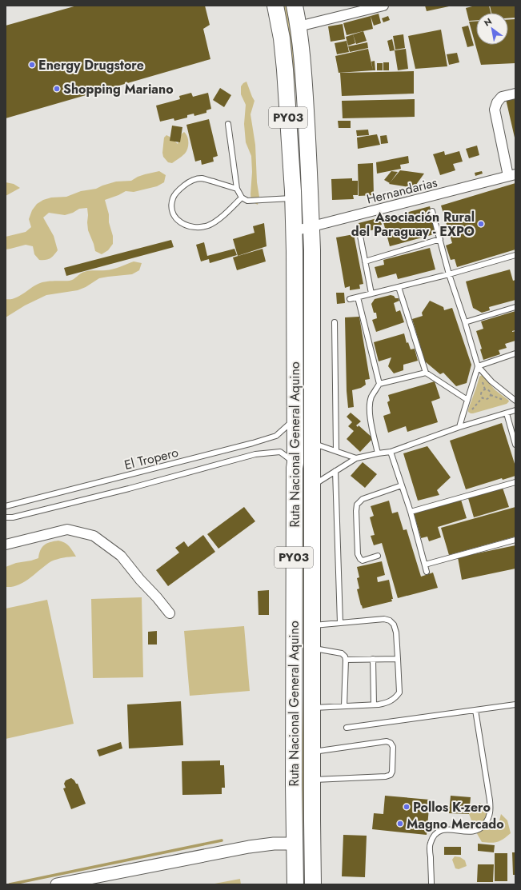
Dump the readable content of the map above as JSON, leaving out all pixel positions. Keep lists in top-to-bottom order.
{
  "streets": {
    "highway": ["PY03", "Ruta Nacional General Aquino"],
    "street": ["Hernandarias"],
    "lane": ["El Tropero"]
  },
  "crossings": [
    ["Hernandarias", "Ruta Nacional General Aquino"],
    ["Ruta Nacional General Aquino", "El Tropero"]
  ],
  "places": [
    "Energy Drugstore",
    "Shopping Mariano",
    "Asociación Rural del Paraguay - EXPO",
    "Pollos K-zero",
    "Magno Mercado"
  ],
  "north": "top left"
}
